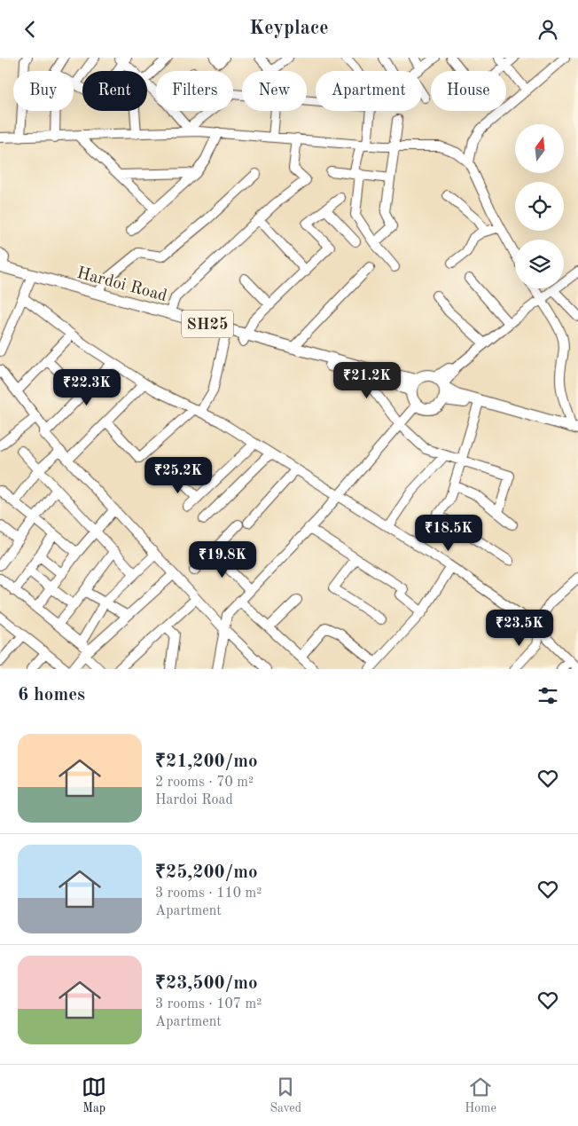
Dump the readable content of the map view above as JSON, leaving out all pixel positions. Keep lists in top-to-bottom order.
{
  "streets": {
    "main road": ["Hardoi Road", "SH25"]
  },
  "crossings": [
    ["Hardoi Road", "SH25"]
  ],
  "north": "top",
  "page": {
    "header": "Keyplace",
    "chip": [
      "Buy",
      "Rent",
      "Filters",
      "New",
      "Apartment",
      "House"
    ],
    "price": [
      "₹21.2K",
      "₹22.3K",
      "₹25.2K",
      "₹18.5K",
      "₹19.8K",
      "₹23.5K"
    ],
    "heading": "6 homes",
    "list": [
      {
        "name": "₹21,200/mo",
        "note": "2 rooms · 70 m² · Hardoi Road"
      },
      {
        "name": "₹25,200/mo",
        "note": "3 rooms · 110 m² · Apartment"
      },
      {
        "name": "₹23,500/mo",
        "note": "3 rooms · 107 m² · Apartment"
      }
    ],
    "tabs": ["Map", "Saved", "Home"]
  }
}
